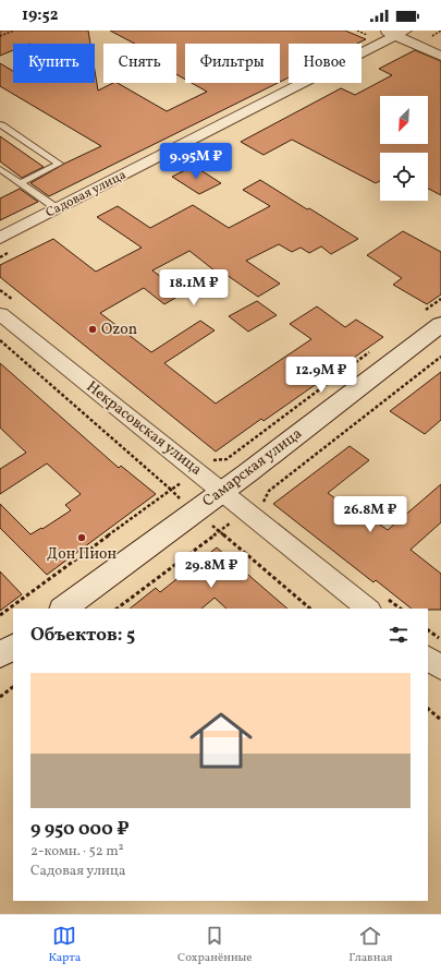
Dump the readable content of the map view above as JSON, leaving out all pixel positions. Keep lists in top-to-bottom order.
{
  "streets": {
    "main road": ["Самарская улица"],
    "street": ["Садовая улица", "Некрасовская улица"]
  },
  "crossings": [
    ["Некрасовская улица", "Самарская улица"]
  ],
  "places": ["Ozon", "Дон Пион"],
  "north": "bottom left",
  "page": {
    "status": "19:52",
    "chip": [
      "Купить",
      "Снять",
      "Фильтры",
      "Новое"
    ],
    "price": [
      "9.95M ₽",
      "18.1M ₽",
      "12.9M ₽",
      "26.8M ₽",
      "29.8M ₽"
    ],
    "heading": "Объектов: 5",
    "list": [
      {
        "name": "9 950 000 ₽",
        "note": "2-комн. · 52 m² · Садовая улица"
      }
    ],
    "tabs": ["Карта", "Сохранённые", "Главная"]
  }
}
